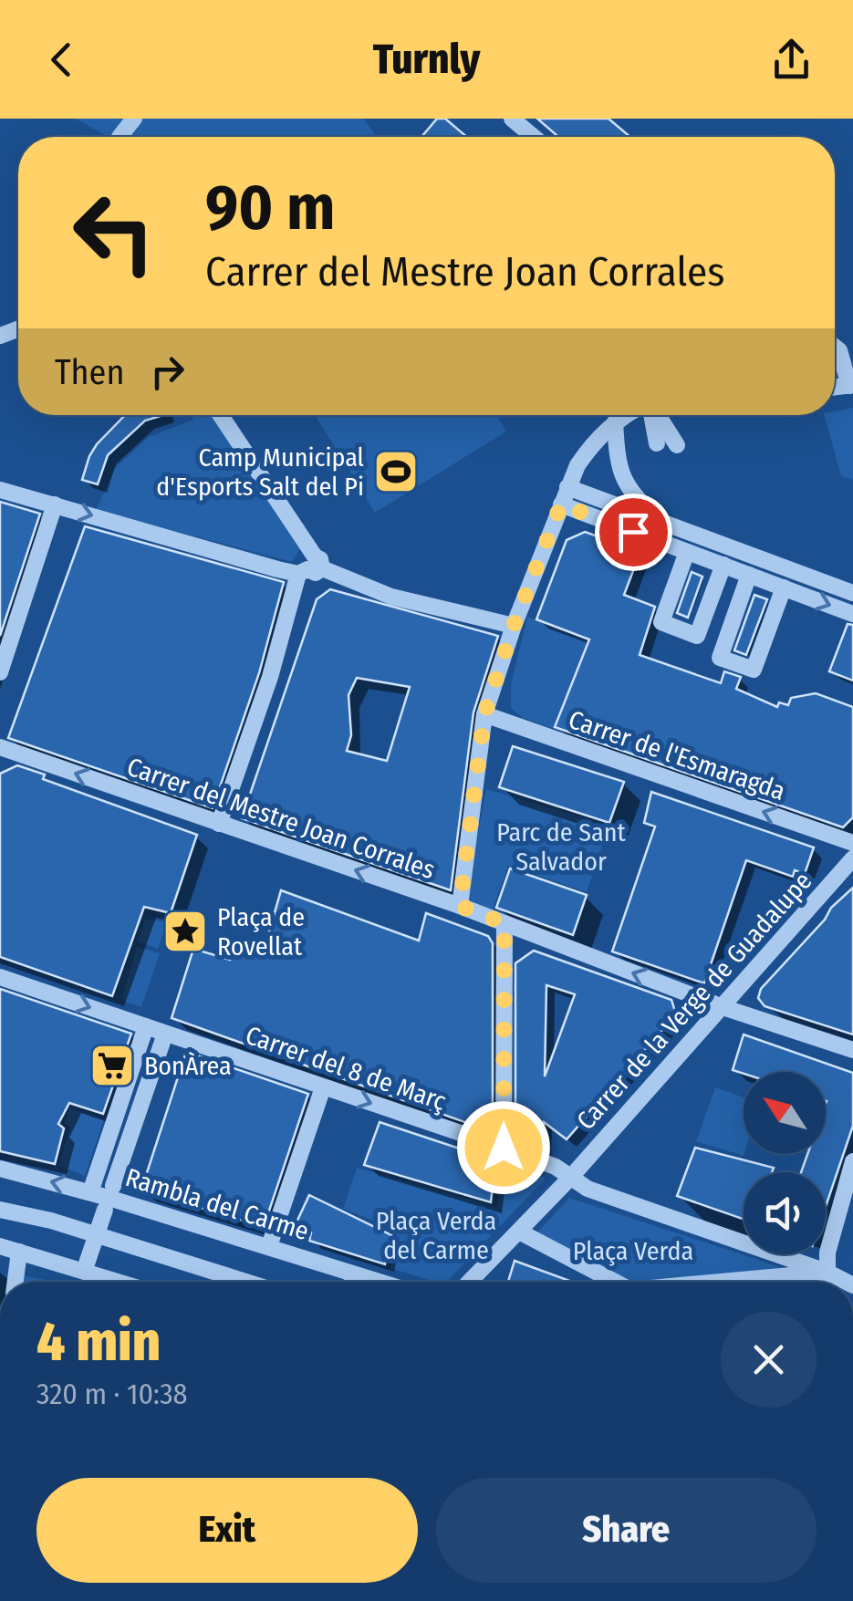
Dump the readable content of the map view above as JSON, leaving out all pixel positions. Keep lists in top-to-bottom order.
{
  "streets": {
    "street": [
      "Carrer de l'Esmaragda",
      "Carrer del Mestre Joan Corrales",
      "Carrer de la Verge de Guadalupe",
      "Carrer del 8 de Març",
      "Rambla del Carme"
    ]
  },
  "crossings": [
    ["Carrer del Mestre Joan Corrales", "Carrer de la Verge de Guadalupe"],
    ["Carrer de la Verge de Guadalupe", "Carrer del 8 de Març"]
  ],
  "one_way": ["Carrer de l'Esmaragda", "Carrer del Mestre Joan Corrales", "Carrer del 8 de Març"],
  "parks": ["Parc de Sant Salvador", "Plaça Verda del Carme", "Plaça Verda"],
  "places": {
    "sports": ["Camp Municipal d'Esports Salt del Pi"],
    "place": ["Plaça de Rovellat"],
    "supermarket": ["BonÀrea"]
  },
  "north": "top left",
  "page": {
    "header": "Turnly",
    "turn": ["90 m", "Carrer del Mestre Joan Corrales"],
    "then": "Then",
    "heading": ["4 min", "320 m · 10:38"],
    "buttons": ["Exit", "Share"]
  }
}
